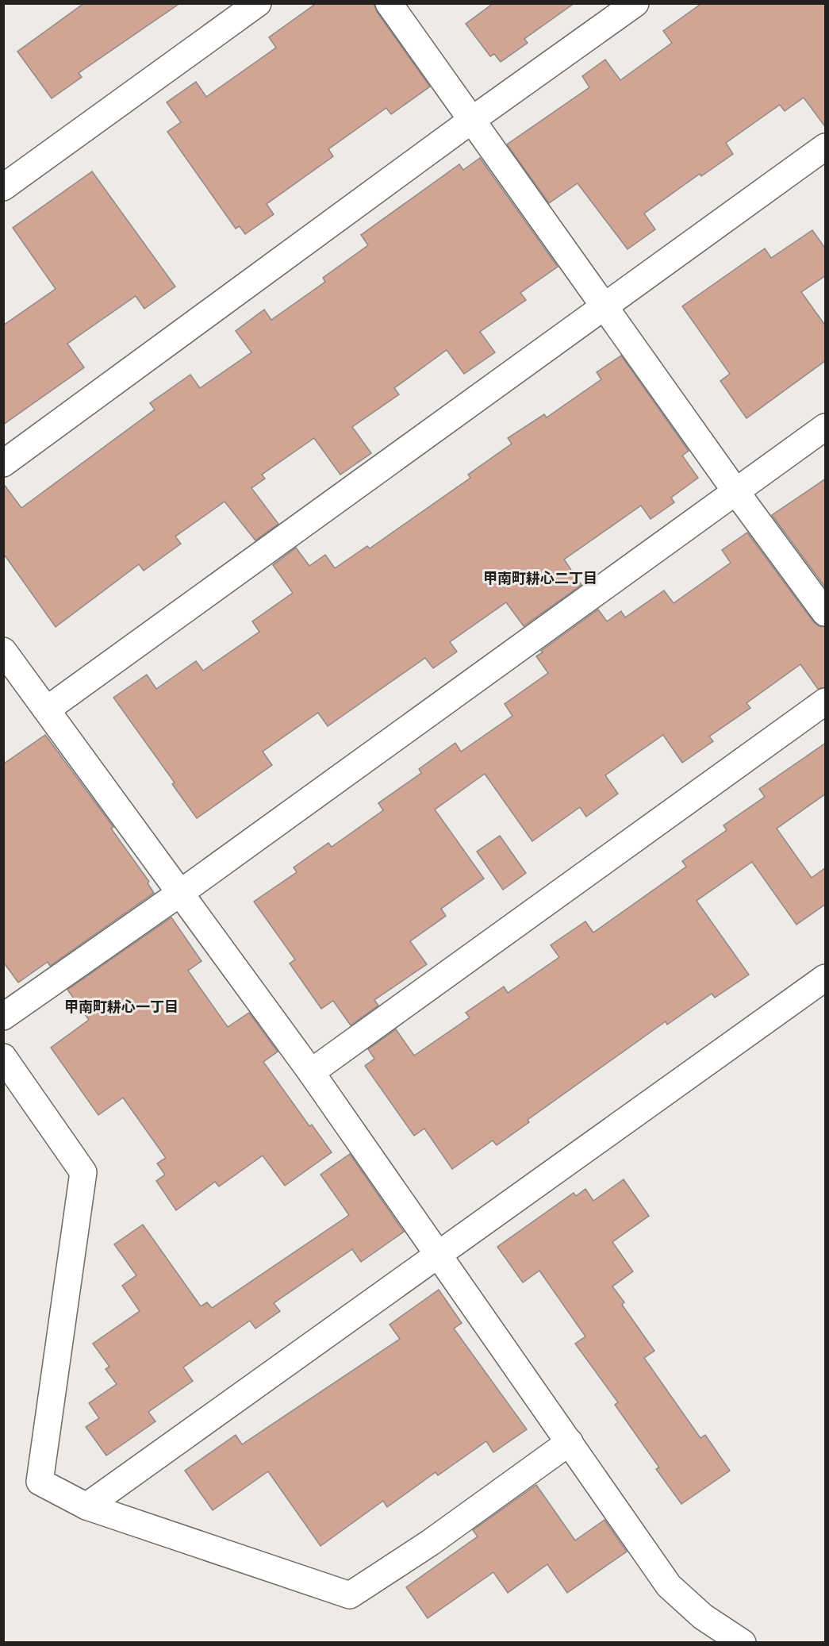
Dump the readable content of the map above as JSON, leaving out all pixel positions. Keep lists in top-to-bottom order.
{
  "districts": ["甲南町耕心二丁目", "甲南町耕心一丁目"]
}
